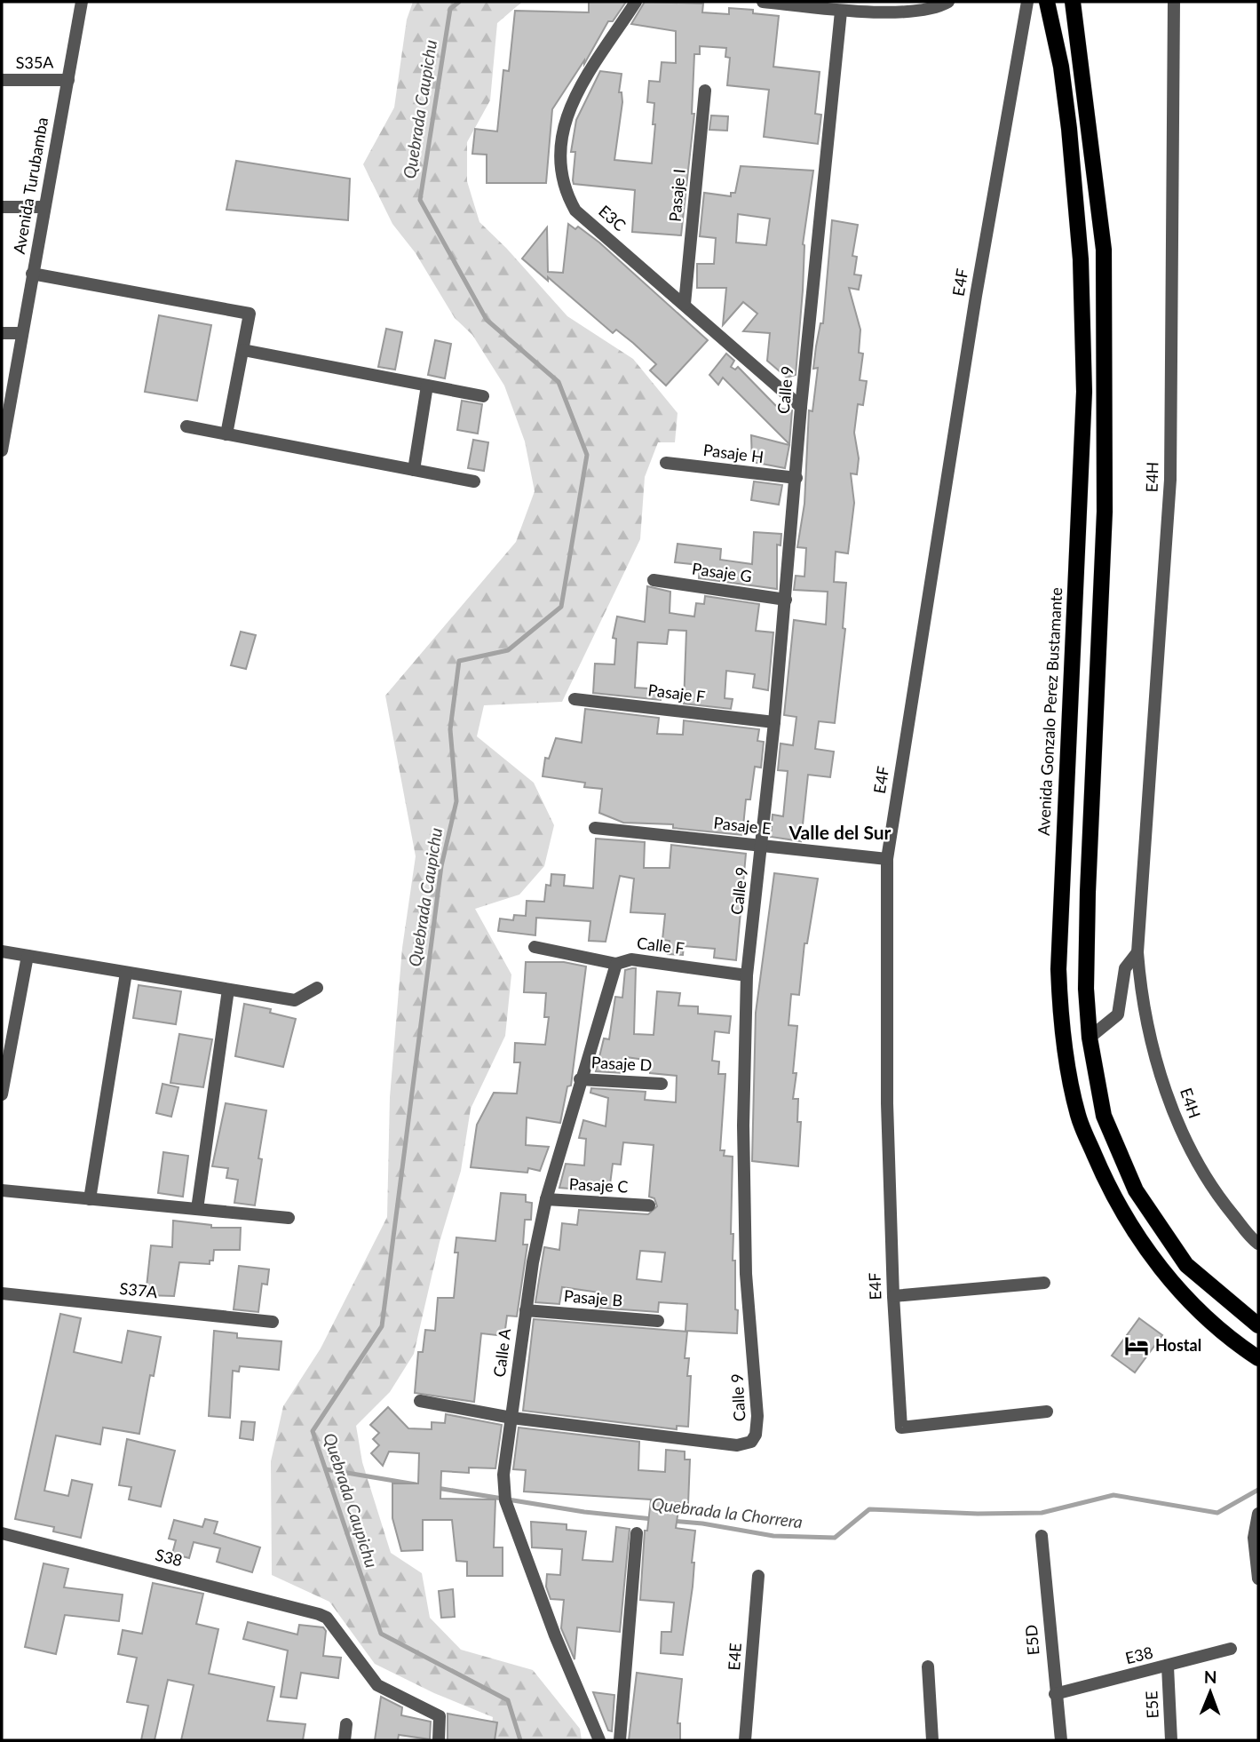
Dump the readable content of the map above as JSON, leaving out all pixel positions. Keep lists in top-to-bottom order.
{
  "streets": {
    "main road": ["Avenida Gonzalo Perez Bustamante"],
    "street": [
      "S35A",
      "Avenida Turubamba",
      "Pasaje I",
      "E3C",
      "E4F",
      "Calle 9",
      "Pasaje H",
      "E4H",
      "Pasaje G",
      "Pasaje F",
      "Pasaje E",
      "Calle F",
      "Pasaje D",
      "Pasaje C",
      "S37A",
      "Pasaje B",
      "Calle A",
      "S38",
      "E5D",
      "E38",
      "E4E",
      "E5E"
    ]
  },
  "crossings": [
    ["S35A", "Avenida Turubamba"],
    ["Pasaje I", "E3C"],
    ["E3C", "Calle 9"],
    ["E4F", "Pasaje E"],
    ["Calle 9", "Pasaje H"],
    ["Calle 9", "Pasaje G"],
    ["Calle 9", "Pasaje F"],
    ["Calle 9", "Pasaje E"],
    ["Calle 9", "Calle F"],
    ["Calle 9", "Calle A"],
    ["Calle F", "Calle A"],
    ["Pasaje D", "Calle A"],
    ["Pasaje C", "Calle A"],
    ["Pasaje B", "Calle A"],
    ["E5D", "E38"],
    ["E38", "E5E"]
  ],
  "districts": ["Valle del Sur"],
  "water": ["Quebrada Caupichu", "Quebrada la Chorrera"],
  "places": {
    "hotel": ["Hostal"]
  },
  "north": "top"
}
